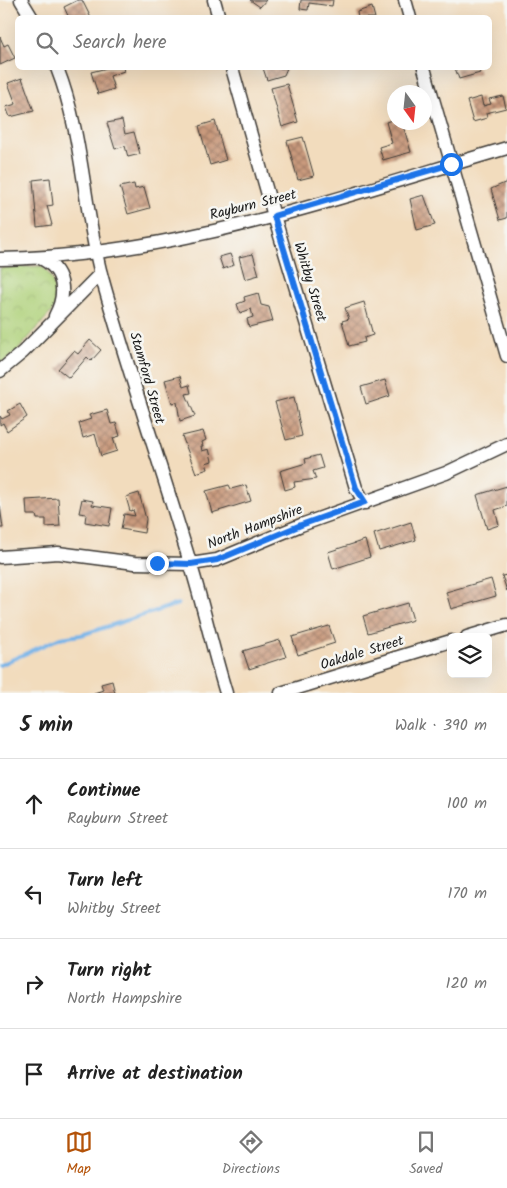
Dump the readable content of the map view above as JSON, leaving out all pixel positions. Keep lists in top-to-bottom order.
{
  "streets": {
    "street": [
      "Rayburn Street",
      "Whitby Street",
      "Stamford Street",
      "North Hampshire",
      "Oakdale Street"
    ]
  },
  "crossings": [
    ["Rayburn Street", "Whitby Street"],
    ["Rayburn Street", "Stamford Street"],
    ["Whitby Street", "North Hampshire"],
    ["Stamford Street", "North Hampshire"]
  ],
  "north": "bottom",
  "page": {
    "search": "Search here",
    "heading": ["5 min", "Walk · 390 m"],
    "list": [
      ["Continue", "Rayburn Street", "100 m"],
      ["Turn left", "Whitby Street", "170 m"],
      ["Turn right", "North Hampshire", "120 m"],
      "Arrive at destination"
    ],
    "nav": ["Map", "Directions", "Saved"]
  }
}
